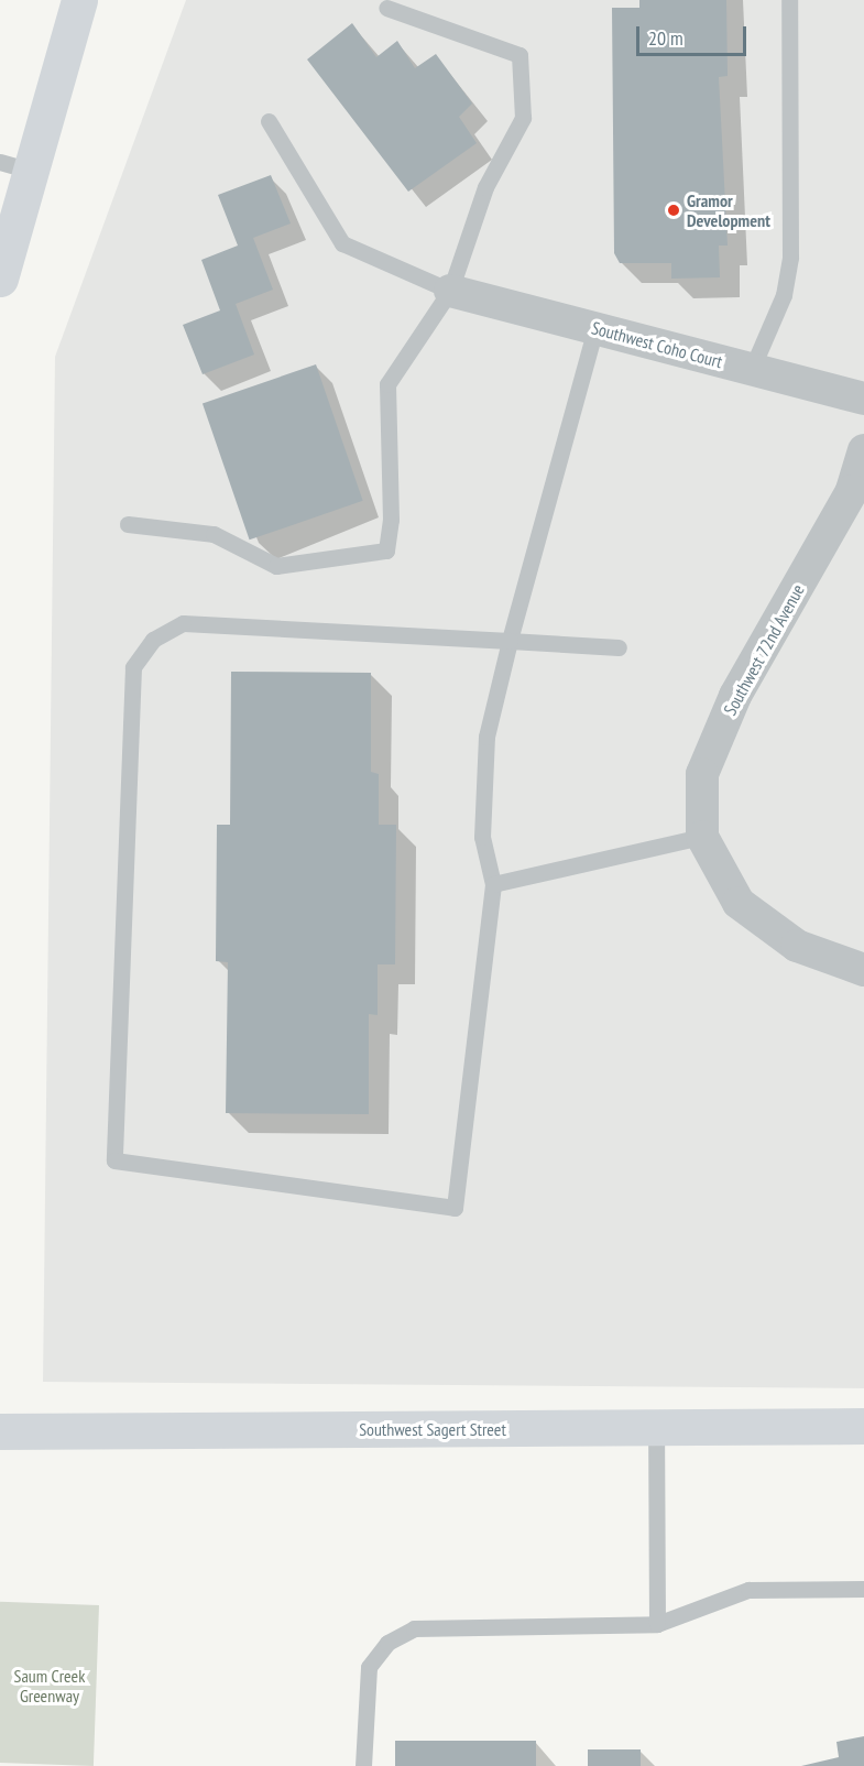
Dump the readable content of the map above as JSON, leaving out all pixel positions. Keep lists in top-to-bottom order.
{
  "streets": {
    "main road": ["Southwest Sagert Street"],
    "street": ["Southwest Coho Court", "Southwest 72nd Avenue"]
  },
  "parks": ["Saum Creek Greenway"],
  "places": ["Gramor Development"],
  "scale_bar": "20 m"
}
